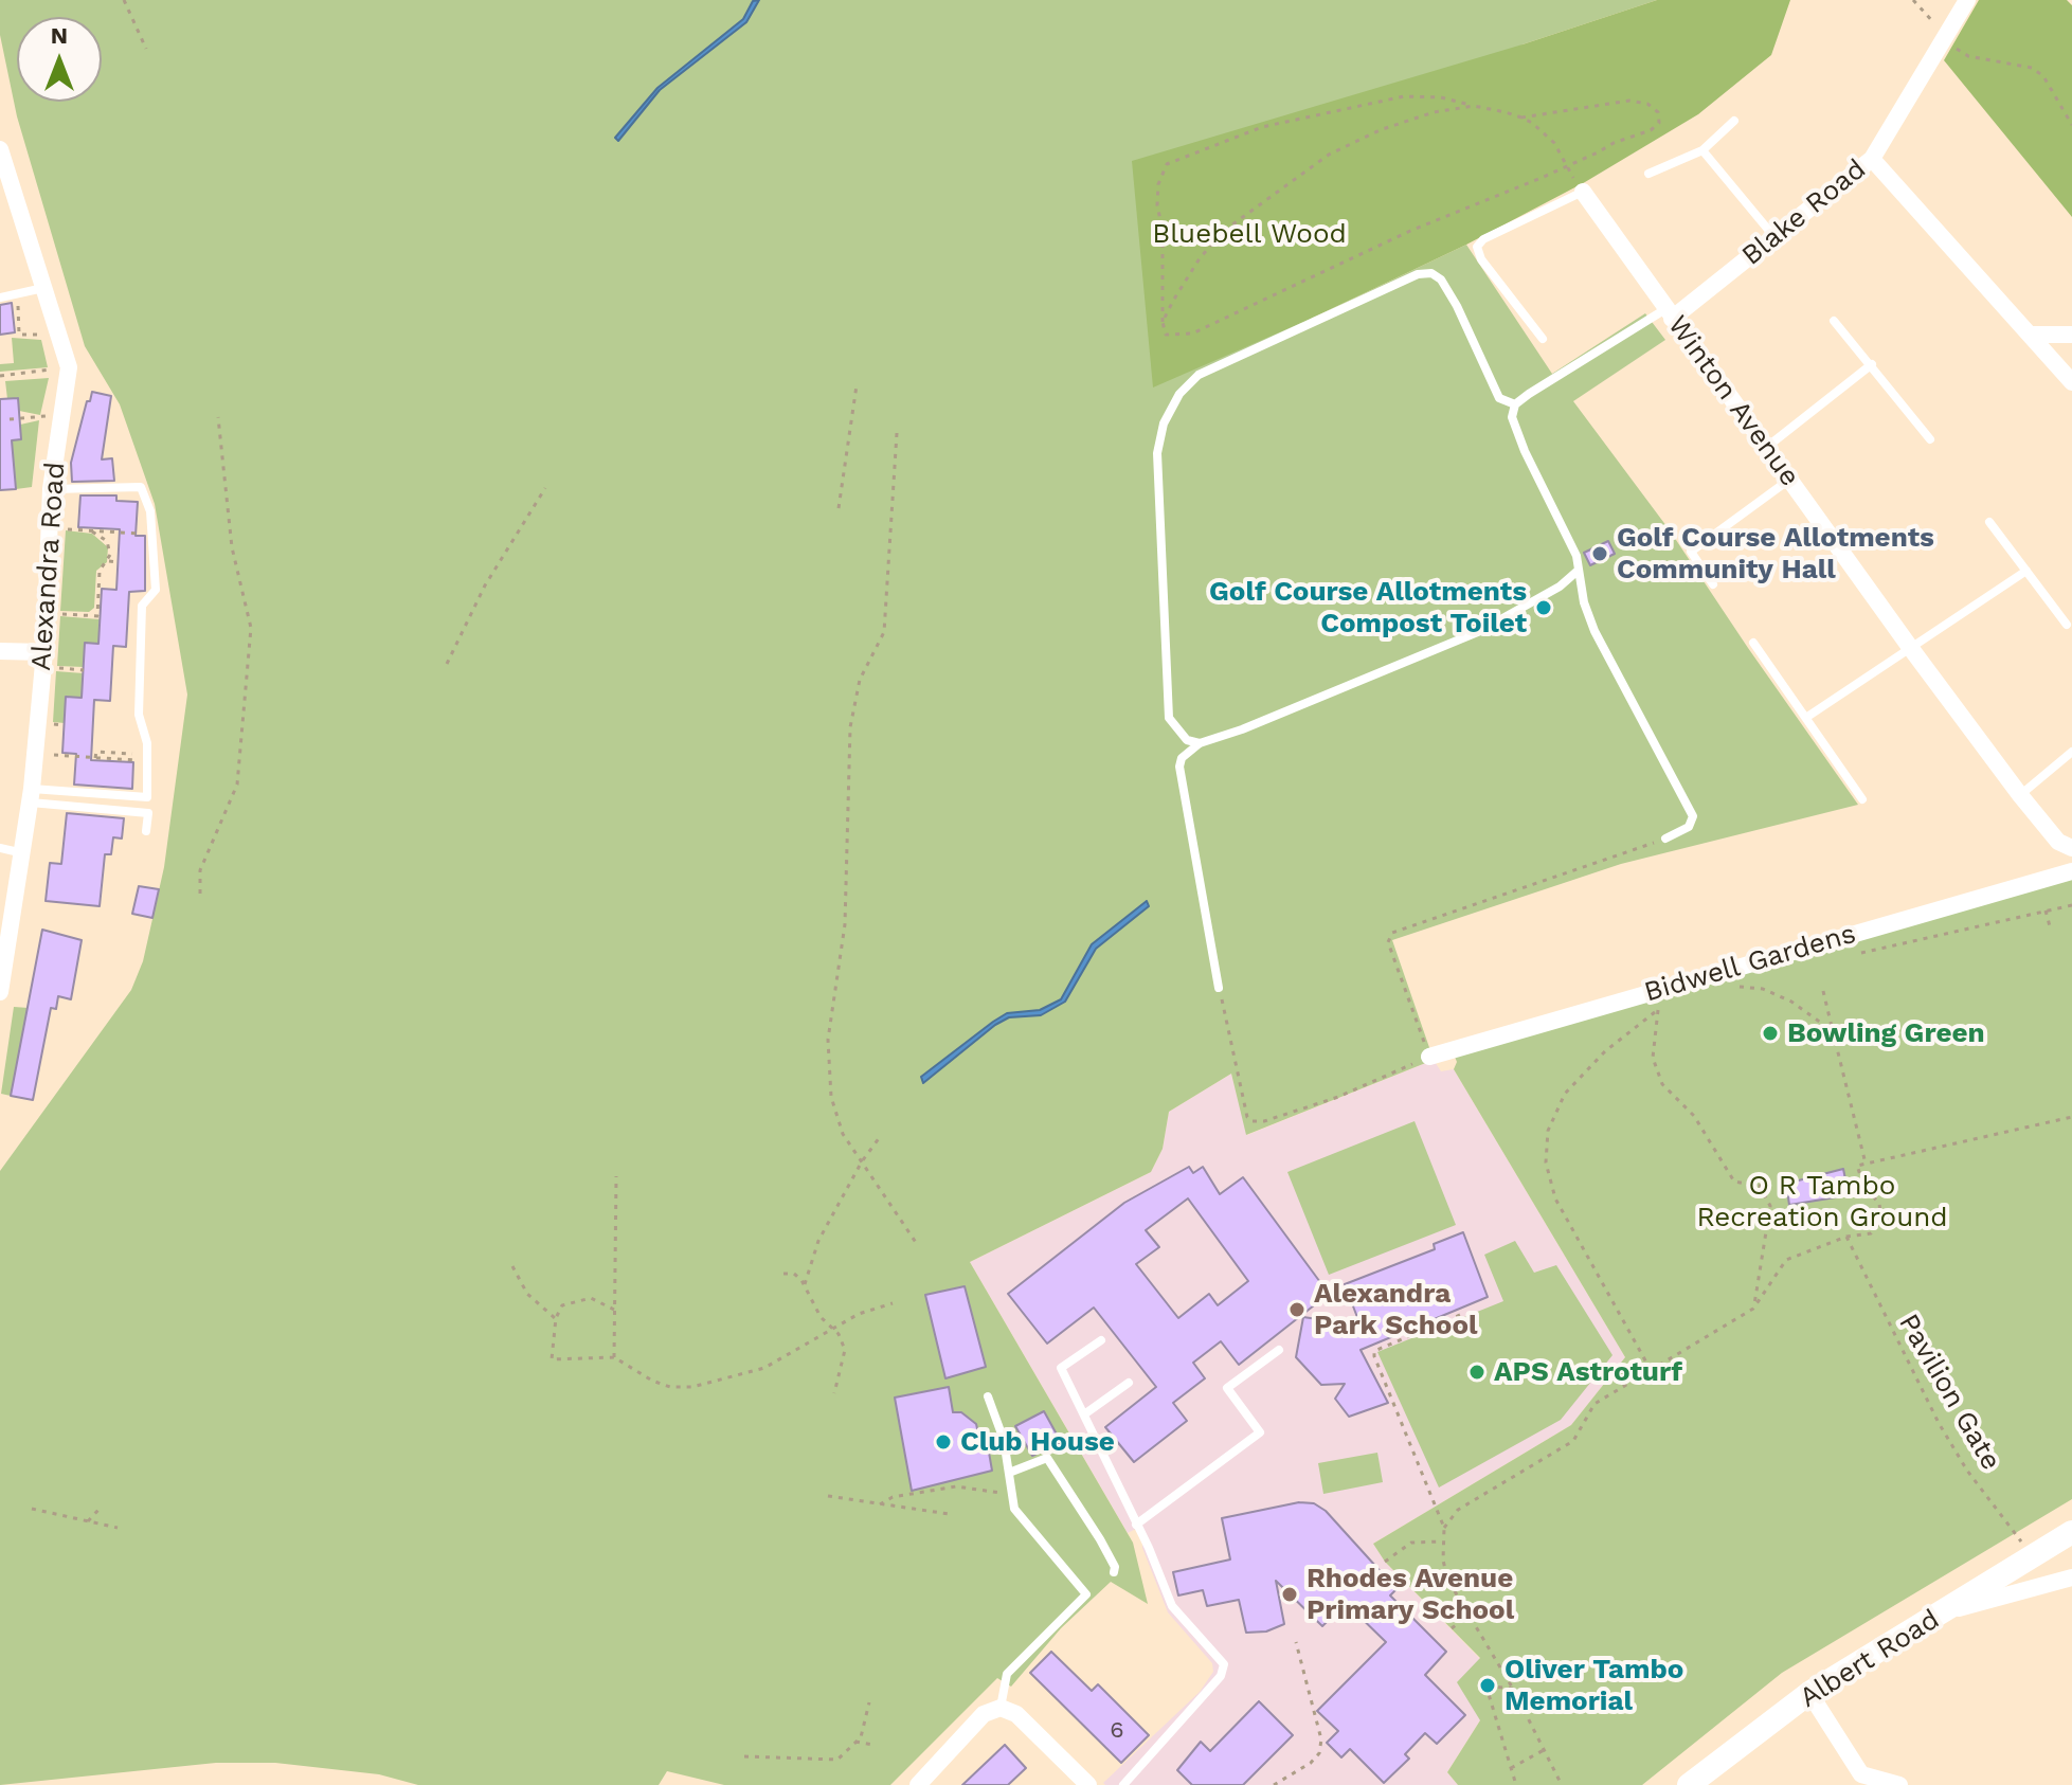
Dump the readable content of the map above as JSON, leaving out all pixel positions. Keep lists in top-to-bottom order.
{
  "streets": {
    "main road": ["Albert Road"],
    "street": [
      "Blake Road",
      "Winton Avenue",
      "Alexandra Road",
      "Bidwell Gardens"
    ],
    "path": ["Pavilion Gate"]
  },
  "crossings": [
    ["Blake Road", "Winton Avenue"]
  ],
  "parks": ["Bluebell Wood", "O R Tambo Recreation Ground"],
  "places": [
    "Golf Course Allotments Community Hall",
    "Golf Course Allotments Compost Toilet",
    "Bowling Green",
    "Alexandra Park School",
    "APS Astroturf",
    "Club House",
    "Rhodes Avenue Primary School",
    "Oliver Tambo Memorial"
  ],
  "house_numbers": ["6"],
  "north": "top"
}
